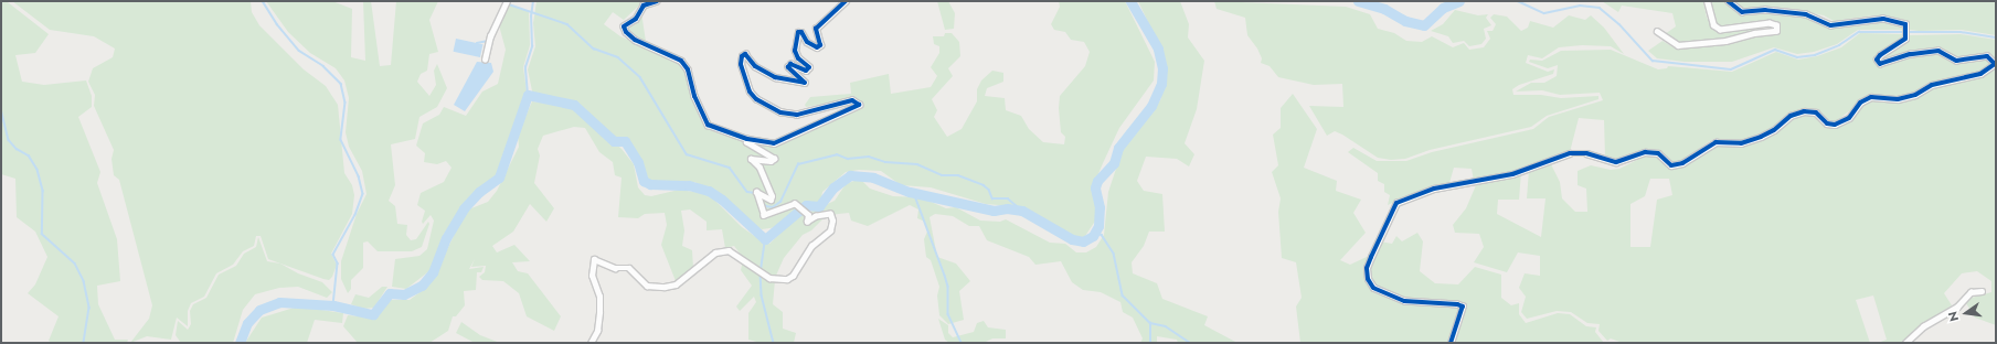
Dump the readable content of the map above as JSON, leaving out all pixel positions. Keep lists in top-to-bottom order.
{
  "north": "left"
}
